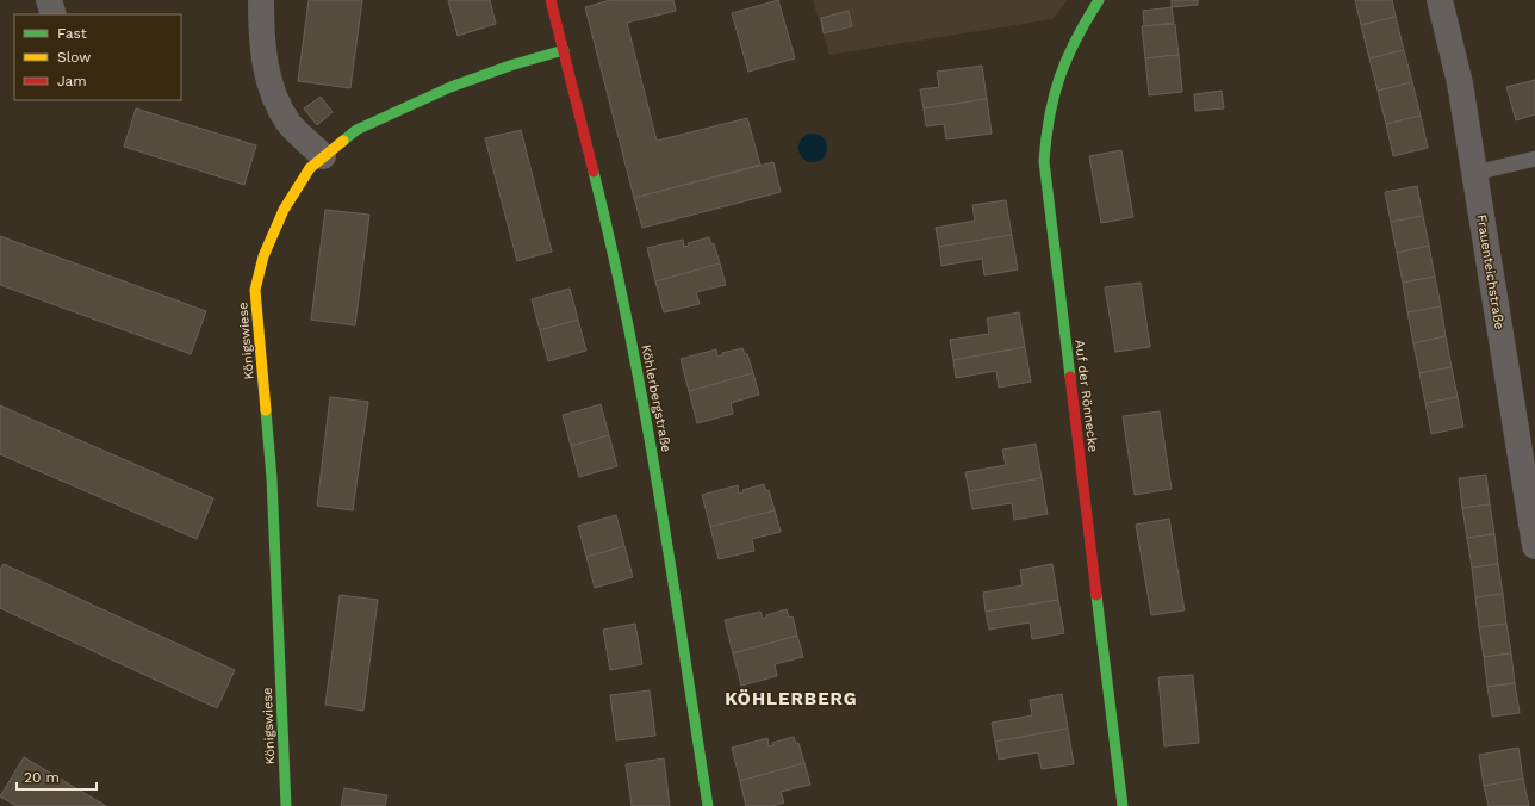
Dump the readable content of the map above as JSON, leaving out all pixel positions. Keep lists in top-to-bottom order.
{
  "streets": {
    "street": [
      "Frauenteichstraße",
      "Königswiese",
      "Auf der Rönnecke",
      "Köhlerbergstraße"
    ]
  },
  "crossings": [
    ["Königswiese", "Köhlerbergstraße"]
  ],
  "districts": ["KÖHLERBERG"],
  "legend": ["Fast", "Slow", "Jam"],
  "scale_bar": "20 m"
}
